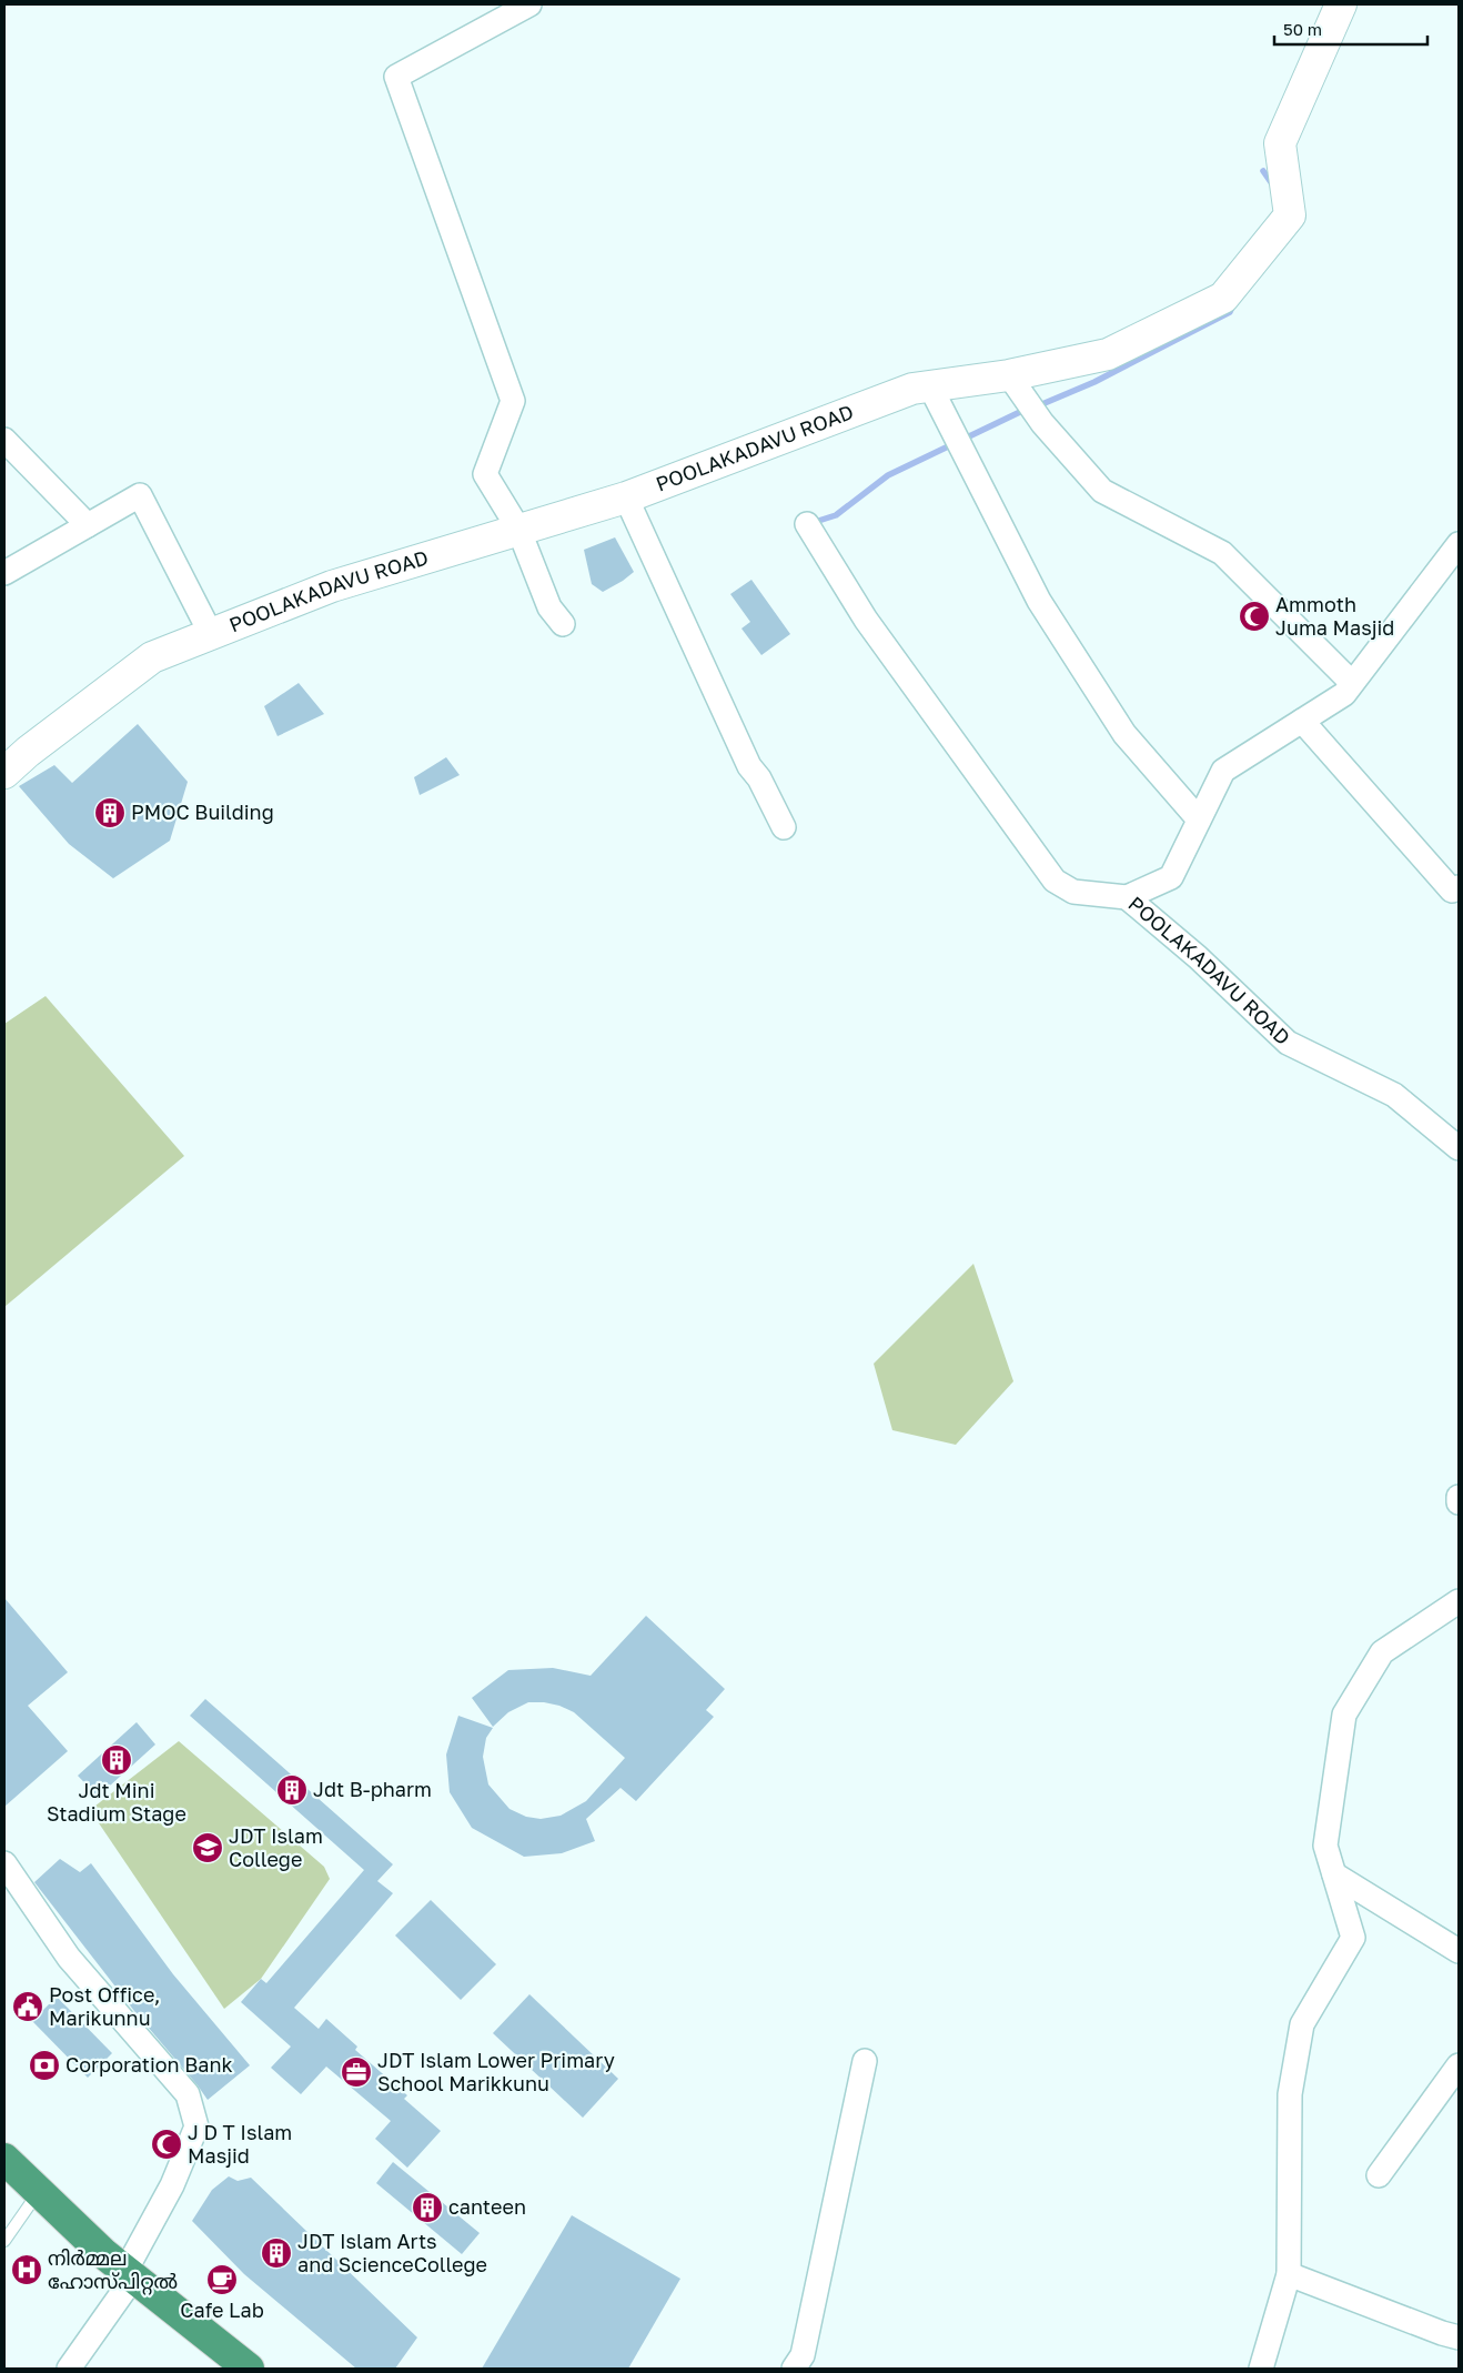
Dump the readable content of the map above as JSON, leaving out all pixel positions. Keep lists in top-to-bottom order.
{
  "streets": {
    "street": ["POOLAKADAVU ROAD"]
  },
  "places": {
    "mosque": ["Ammoth Juma Masjid", "J D T Islam Masjid"],
    "building": [
      "PMOC Building",
      "Jdt Mini Stadium Stage",
      "Jdt B-pharm",
      "canteen",
      "JDT Islam Arts and ScienceCollege"
    ],
    "school or university": ["JDT Islam College"],
    "public building": ["Post Office, Marikunnu"],
    "bank": ["Corporation Bank"],
    "office": ["JDT Islam Lower Primary School Marikkunu"],
    "hospital": ["നിർമ്മല ഹോസ്പിറ്റൽ"],
    "cafe": ["Cafe Lab"]
  },
  "scale_bar": "50 m"
}
